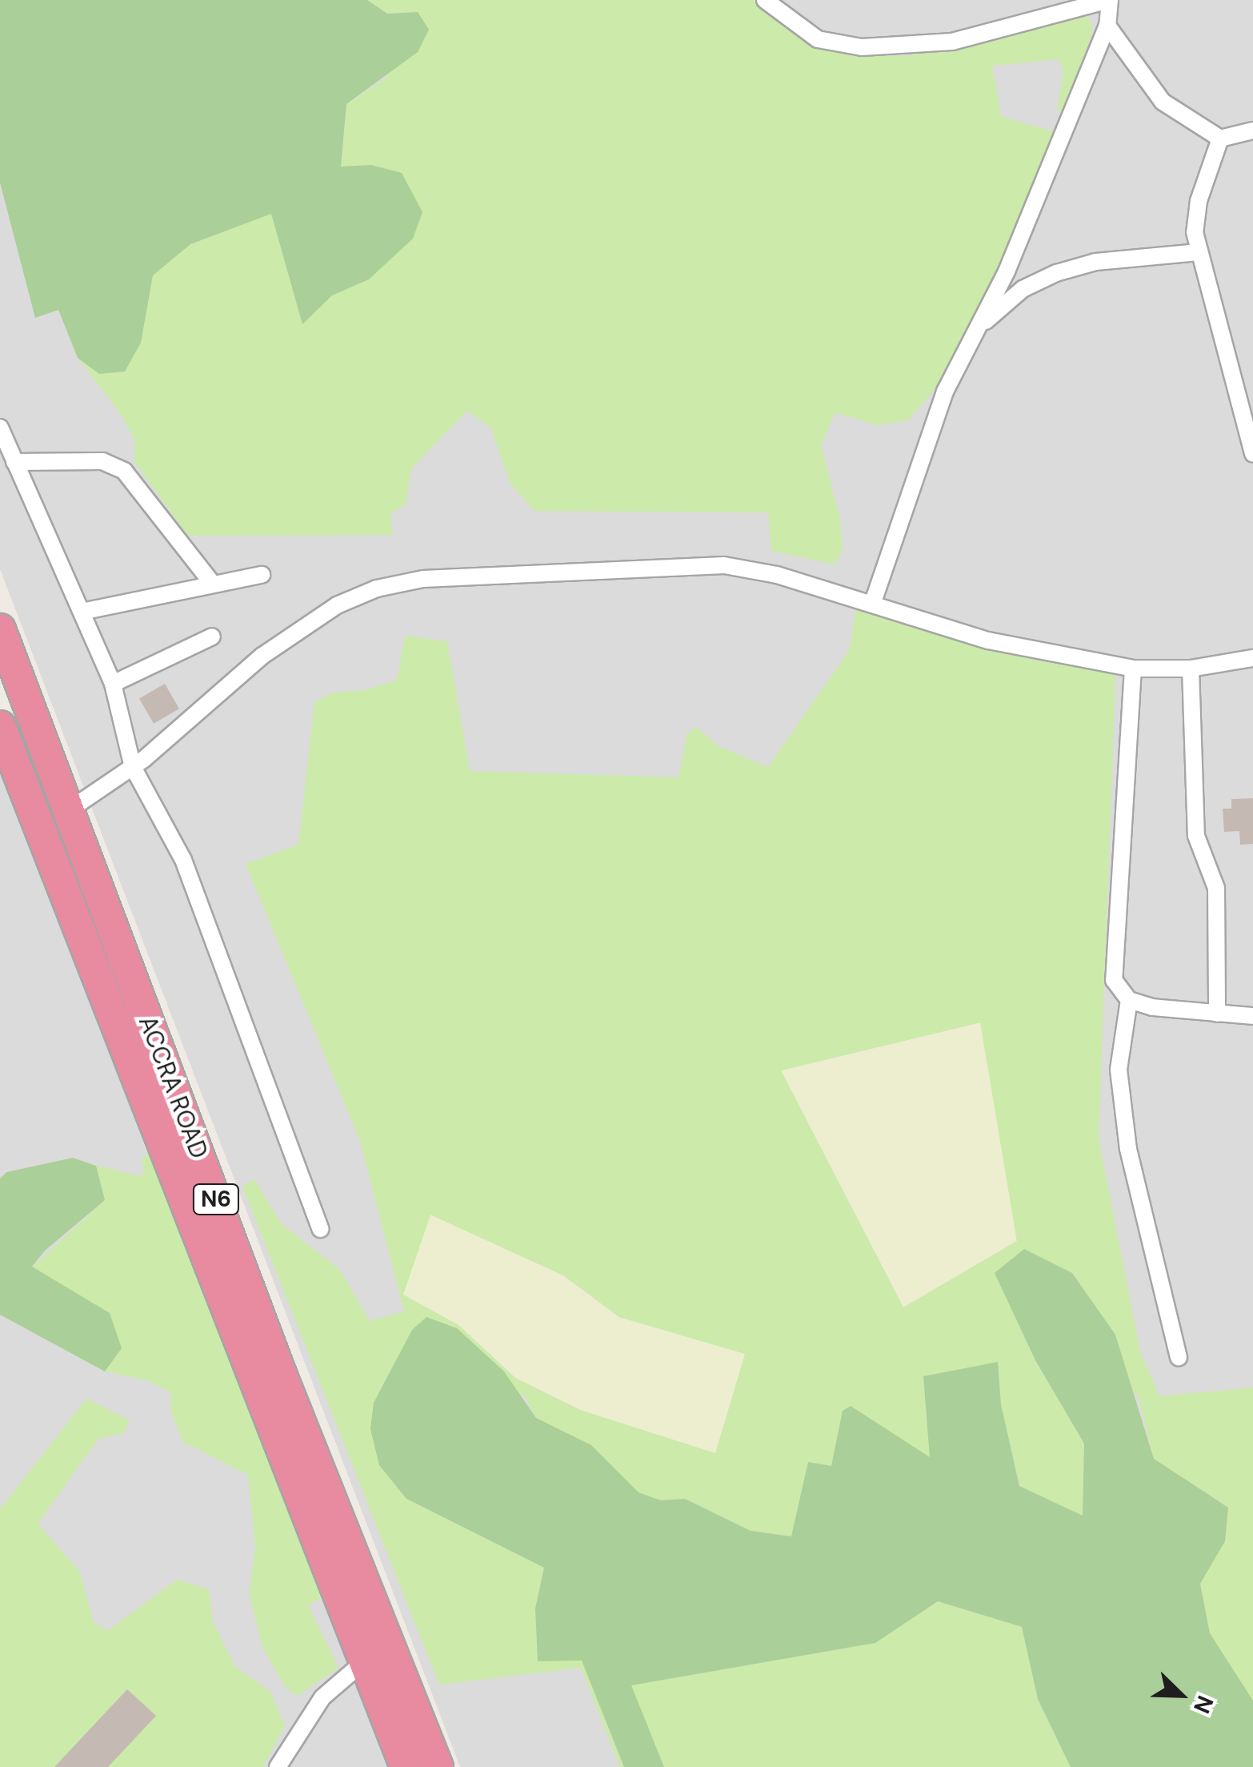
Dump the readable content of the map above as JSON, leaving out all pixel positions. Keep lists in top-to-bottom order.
{
  "streets": {
    "highway": ["ACCRA ROAD", "N6"]
  },
  "north": "bottom right"
}
